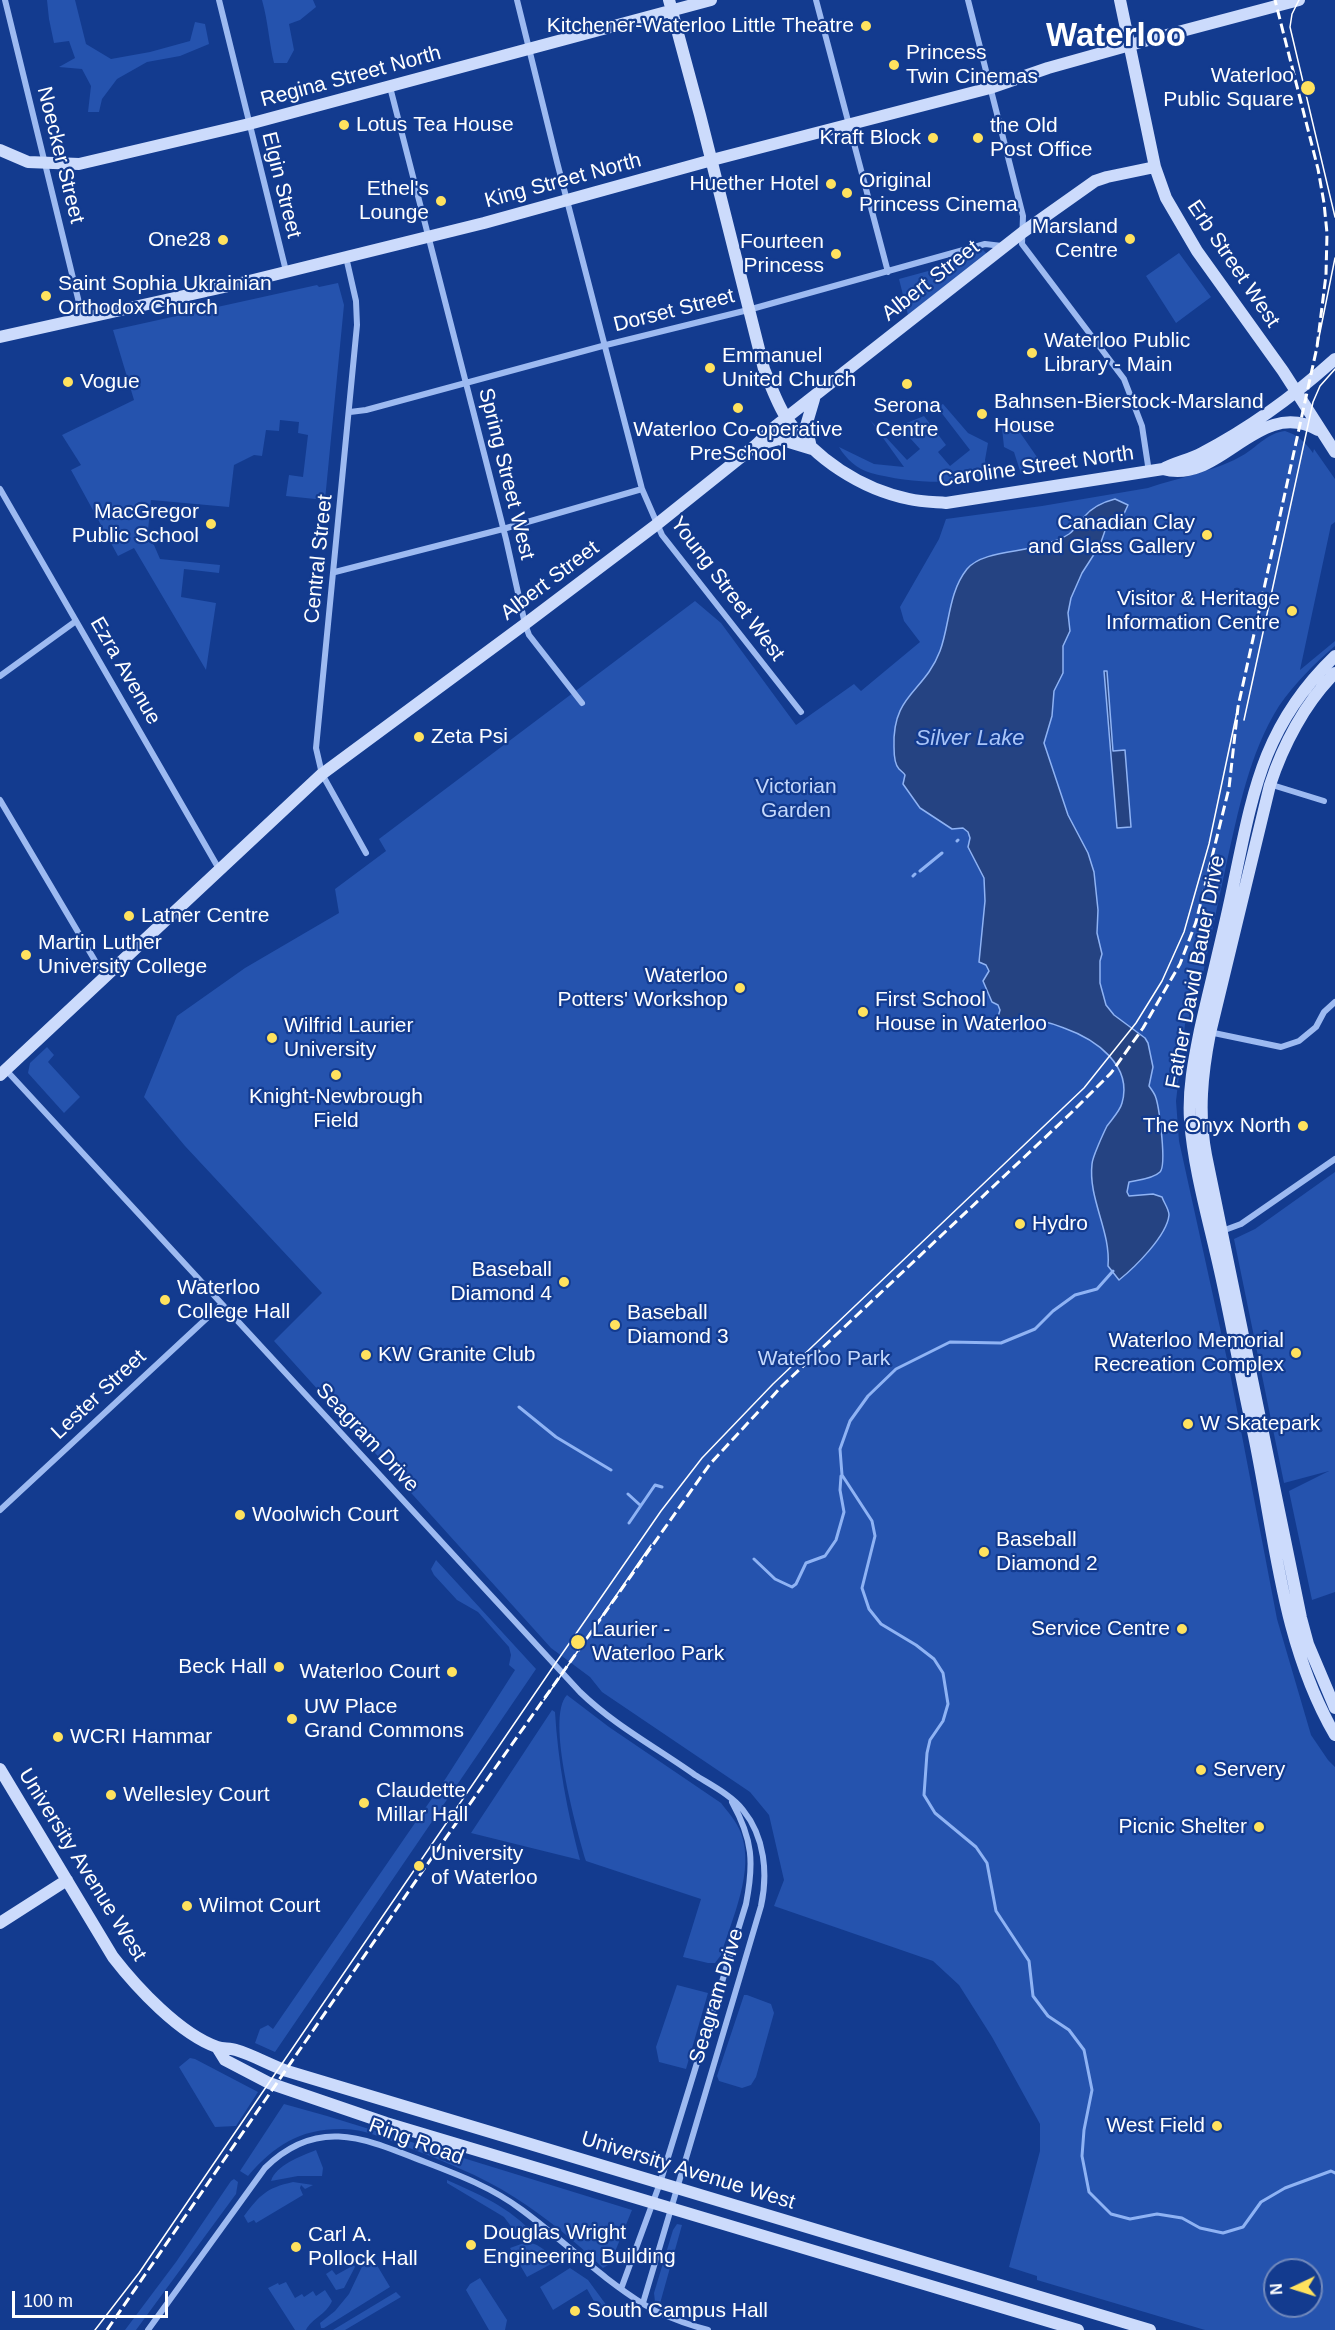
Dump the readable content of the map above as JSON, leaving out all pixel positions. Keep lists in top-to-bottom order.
{
  "streets": {
    "main road": [
      "Regina Street North",
      "King Street North",
      "Erb Street West",
      "Albert Street",
      "Caroline Street North",
      "Father David Bauer Drive",
      "University Avenue West"
    ],
    "street": [
      "Noecker Street",
      "Elgin Street",
      "Dorset Street",
      "Spring Street West",
      "Central Street",
      "Young Street West",
      "Ezra Avenue",
      "Lester Street",
      "Seagram Drive",
      "Ring Road"
    ]
  },
  "crossings": [
    ["Regina Street North", "Noecker Street"],
    ["Regina Street North", "Elgin Street"],
    ["Regina Street North", "Caroline Street North"],
    ["Regina Street North", "Spring Street West"],
    ["Regina Street North", "Young Street West"],
    ["Noecker Street", "King Street North"],
    ["King Street North", "Elgin Street"],
    ["King Street North", "Erb Street West"],
    ["King Street North", "Caroline Street North"],
    ["King Street North", "Spring Street West"],
    ["King Street North", "Central Street"],
    ["King Street North", "Young Street West"],
    ["Erb Street West", "Albert Street"],
    ["Erb Street West", "Caroline Street North"],
    ["Albert Street", "Dorset Street"],
    ["Albert Street", "Caroline Street North"],
    ["Albert Street", "Spring Street West"],
    ["Albert Street", "Central Street"],
    ["Albert Street", "Young Street West"],
    ["Albert Street", "Ezra Avenue"],
    ["Albert Street", "Seagram Drive"],
    ["Dorset Street", "Caroline Street North"],
    ["Dorset Street", "Spring Street West"],
    ["Dorset Street", "Central Street"],
    ["Dorset Street", "Young Street West"],
    ["Lester Street", "Seagram Drive"],
    ["Seagram Drive", "University Avenue West"]
  ],
  "districts": ["Waterloo"],
  "water": ["Silver Lake"],
  "parks": ["Victorian Garden", "Waterloo Park"],
  "places": [
    "Kitchener-Waterloo Little Theatre",
    "Princess Twin Cinemas",
    "Waterloo Public Square",
    "Lotus Tea House",
    "Kraft Block",
    "the Old Post Office",
    "Huether Hotel",
    "Original Princess Cinema",
    "Ethel's Lounge",
    "Marsland Centre",
    "One28",
    "Fourteen Princess",
    "Saint Sophia Ukrainian Orthodox Church",
    "Waterloo Public Library - Main",
    "Emmanuel United Church",
    "Vogue",
    "Serona Centre",
    "Waterloo Co-operative PreSchool",
    "Bahnsen-Bierstock-Marsland House",
    "MacGregor Public School",
    "Canadian Clay and Glass Gallery",
    "Visitor & Heritage Information Centre",
    "Zeta Psi",
    "Latner Centre",
    "Martin Luther University College",
    "Waterloo Potters' Workshop",
    "First School House in Waterloo",
    "Wilfrid Laurier University",
    "Knight-Newbrough Field",
    "The Onyx North",
    "Hydro",
    "Baseball Diamond 4",
    "Waterloo College Hall",
    "Baseball Diamond 3",
    "Waterloo Memorial Recreation Complex",
    "KW Granite Club",
    "W Skatepark",
    "Woolwich Court",
    "Baseball Diamond 2",
    "Service Centre",
    "Laurier - Waterloo Park",
    "Beck Hall",
    "Waterloo Court",
    "UW Place Grand Commons",
    "WCRI Hammar",
    "Servery",
    "Wellesley Court",
    "Claudette Millar Hall",
    "Picnic Shelter",
    "University of Waterloo",
    "Wilmot Court",
    "West Field",
    "Douglas Wright Engineering Building",
    "Carl A. Pollock Hall",
    "South Campus Hall"
  ],
  "scale_bar": "100 m",
  "north": "left"
}
